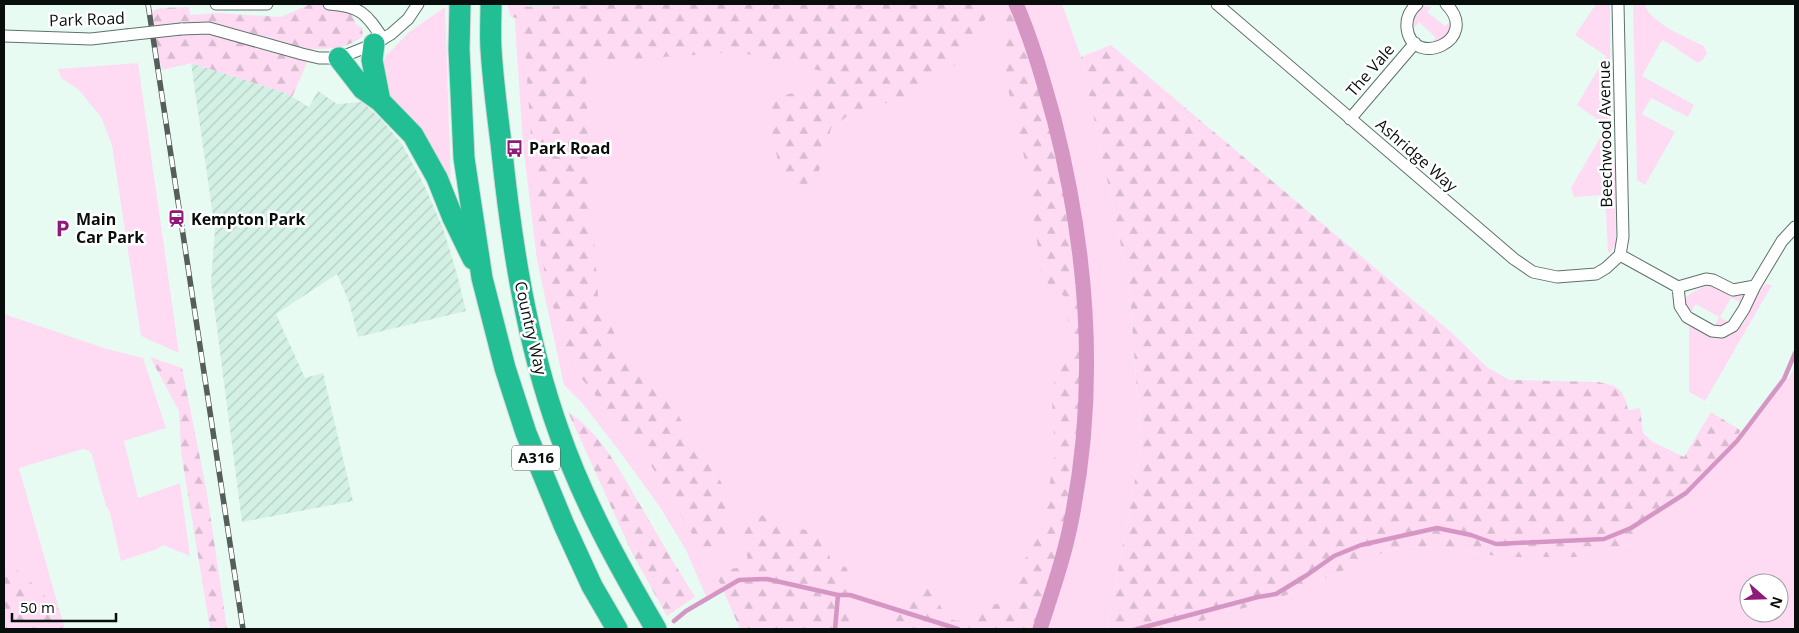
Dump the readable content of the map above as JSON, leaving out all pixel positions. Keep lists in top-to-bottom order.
{
  "streets": {
    "highway": ["Country Way", "A316"],
    "street": [
      "Park Road",
      "The Vale",
      "Beechwood Avenue",
      "Ashridge Way"
    ]
  },
  "crossings": [
    ["The Vale", "Ashridge Way"],
    ["Beechwood Avenue", "Ashridge Way"]
  ],
  "places": {
    "bus stop": ["Park Road"],
    "station": ["Kempton Park"],
    "parking": ["Main Car Park"]
  },
  "scale_bar": "50 m",
  "north": "right"
}
